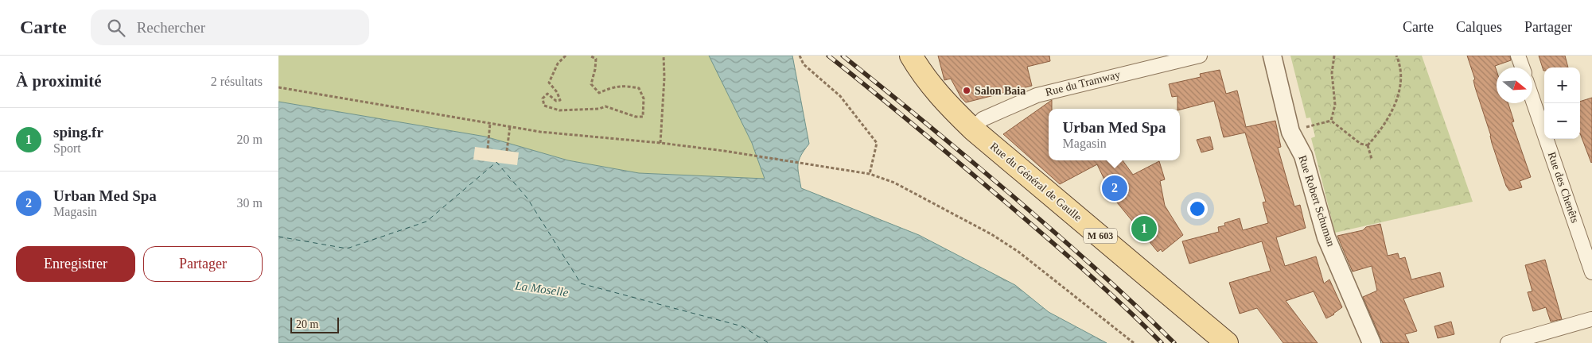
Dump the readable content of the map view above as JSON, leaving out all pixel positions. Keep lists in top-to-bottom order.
{
  "streets": {
    "main road": ["Rue du Général de Gaulle", "M 603"],
    "street": ["Rue du Tramway", "Rue des Chenêts", "Rue Robert Schuman"]
  },
  "crossings": [
    ["Rue du Tramway", "Rue du Général de Gaulle"]
  ],
  "water": ["La Moselle"],
  "places": ["Salon Baia"],
  "scale_bar": "20 m",
  "north": "right",
  "page": {
    "header": "Carte",
    "search": "Rechercher",
    "nav": ["Carte", "Calques", "Partager"],
    "heading": ["À proximité", "2 résultats"],
    "map_buttons": ["+", "−"],
    "list": [
      {
        "mark": "1",
        "name": "sping.fr",
        "note": "Sport",
        "value": "20 m"
      },
      {
        "mark": "2",
        "name": "Urban Med Spa",
        "note": "Magasin",
        "value": "30 m"
      }
    ],
    "popup": ["Urban Med Spa", "Magasin"],
    "pins": ["2", "1"],
    "buttons": ["Enregistrer", "Partager"],
    "scale": "20 m"
  }
}
